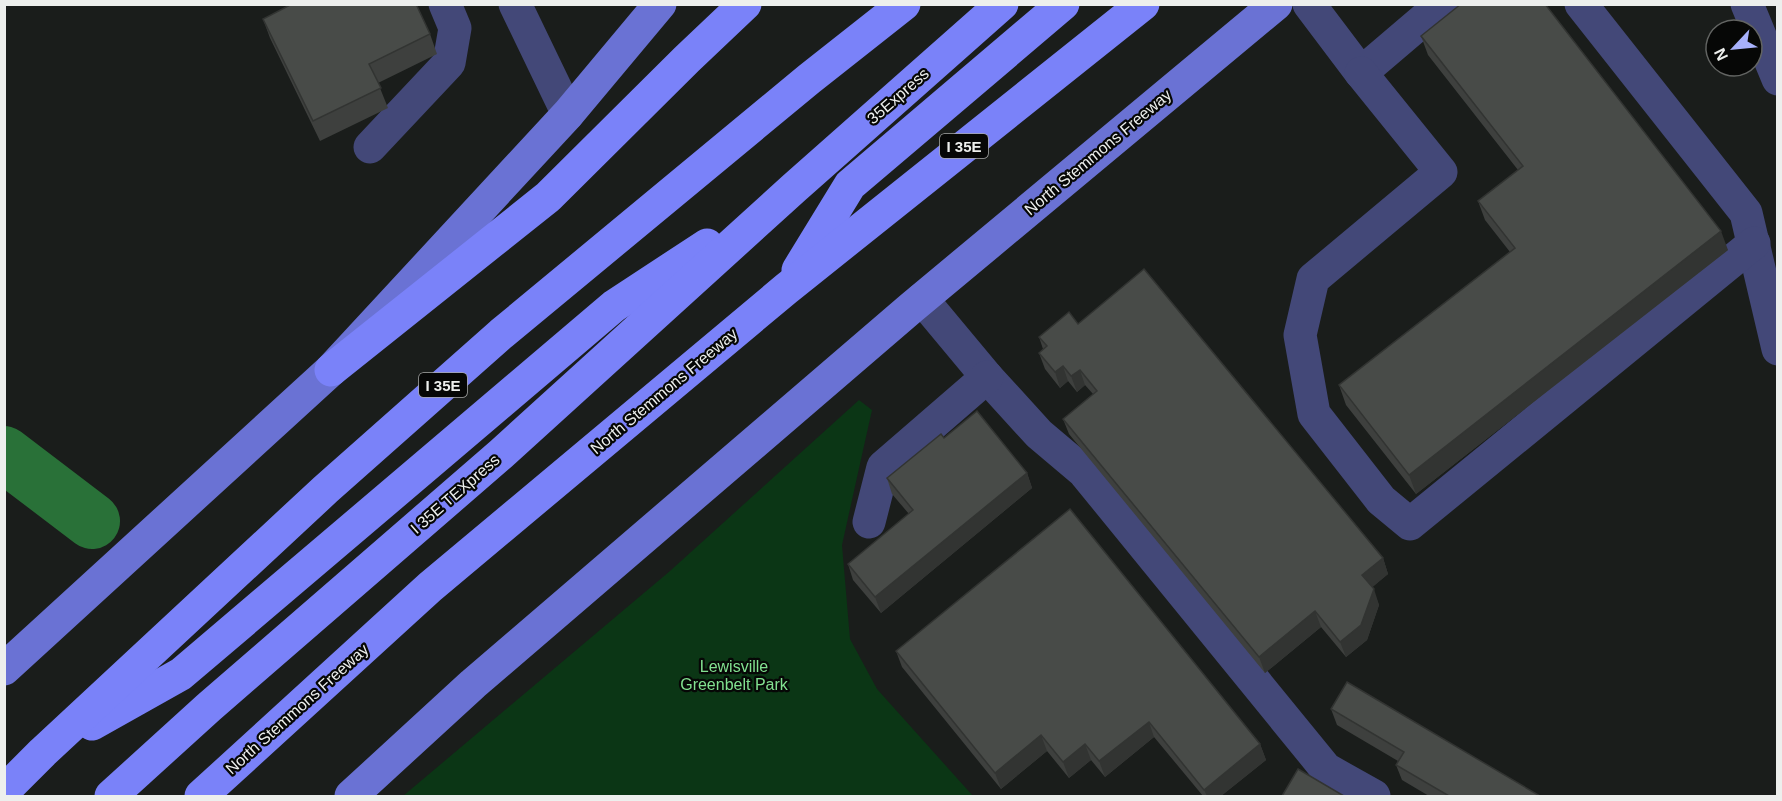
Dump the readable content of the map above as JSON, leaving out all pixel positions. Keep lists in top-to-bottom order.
{
  "streets": {
    "highway": [
      "35Express",
      "I 35E",
      "North Stemmons Freeway",
      "I 35E TEXpress"
    ]
  },
  "crossings": [
    ["35Express", "I 35E TEXpress"]
  ],
  "parks": ["Lewisville Greenbelt Park"],
  "north": "bottom left"
}
